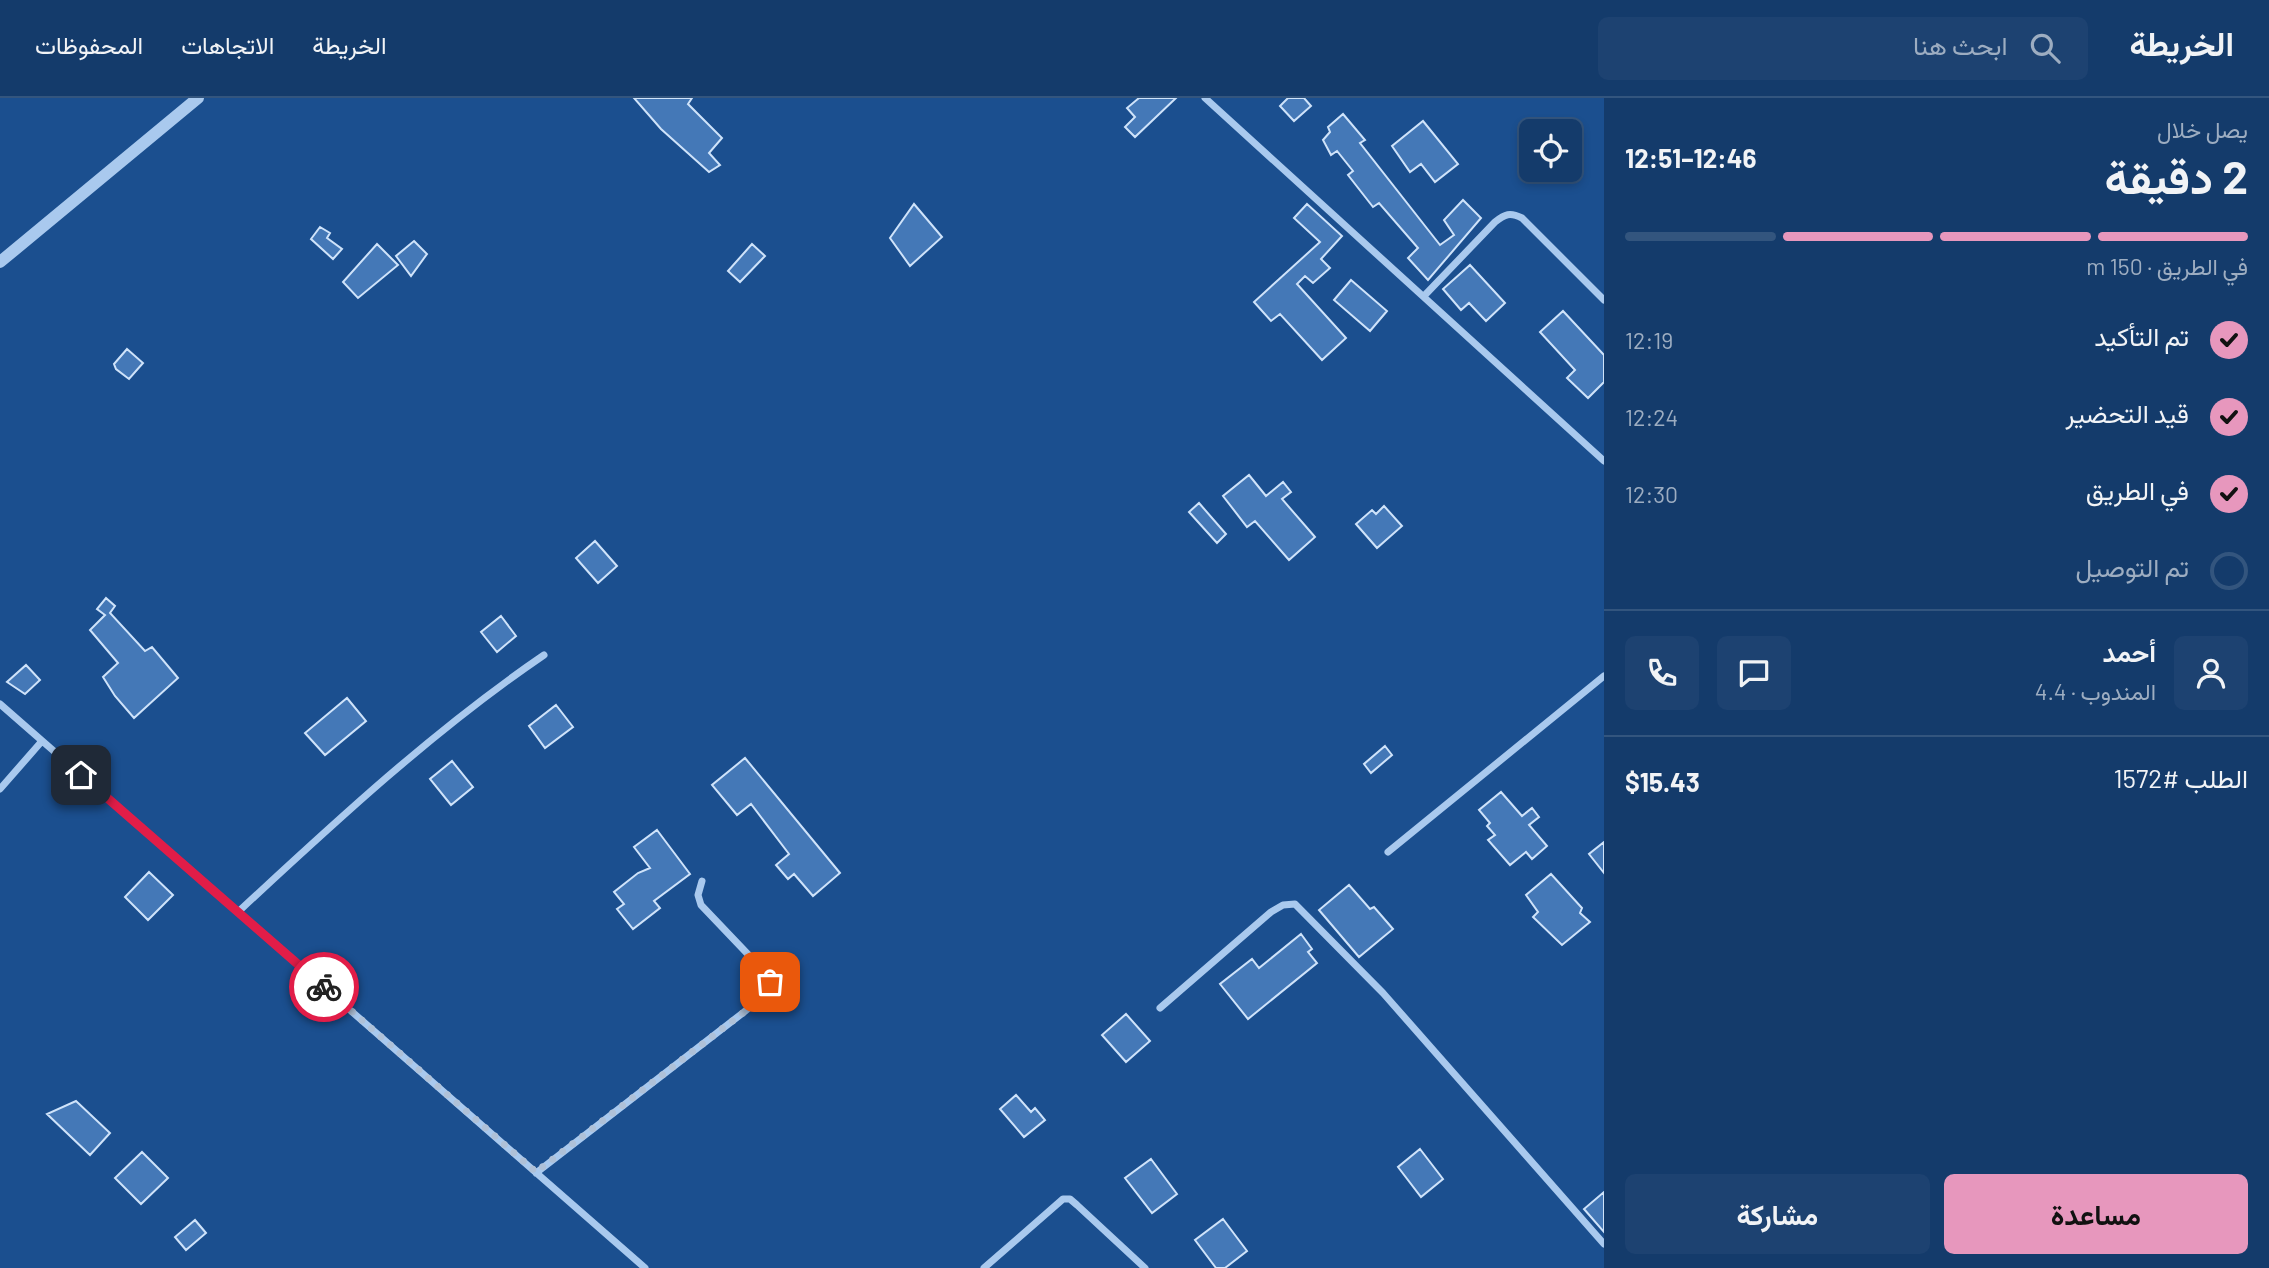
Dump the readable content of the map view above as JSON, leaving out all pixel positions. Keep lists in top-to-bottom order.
{
  "page": {
    "header": "الخريطة",
    "search": "ابحث هنا",
    "nav": ["الخريطة", "الاتجاهات", "المحفوظات"],
    "heading": ["2 دقيقة", "يصل خلال", "12:46–12:51"],
    "panel": [
      "أحمد",
      "المندوب · 4.4",
      "الطلب #1572",
      "$15.43"
    ],
    "bar": "في الطريق · 150 m",
    "list": [
      ["تم التأكيد", "12:19"],
      ["قيد التحضير", "12:24"],
      ["في الطريق", "12:30"],
      "تم التوصيل"
    ],
    "buttons": ["مساعدة", "مشاركة"]
  }
}
